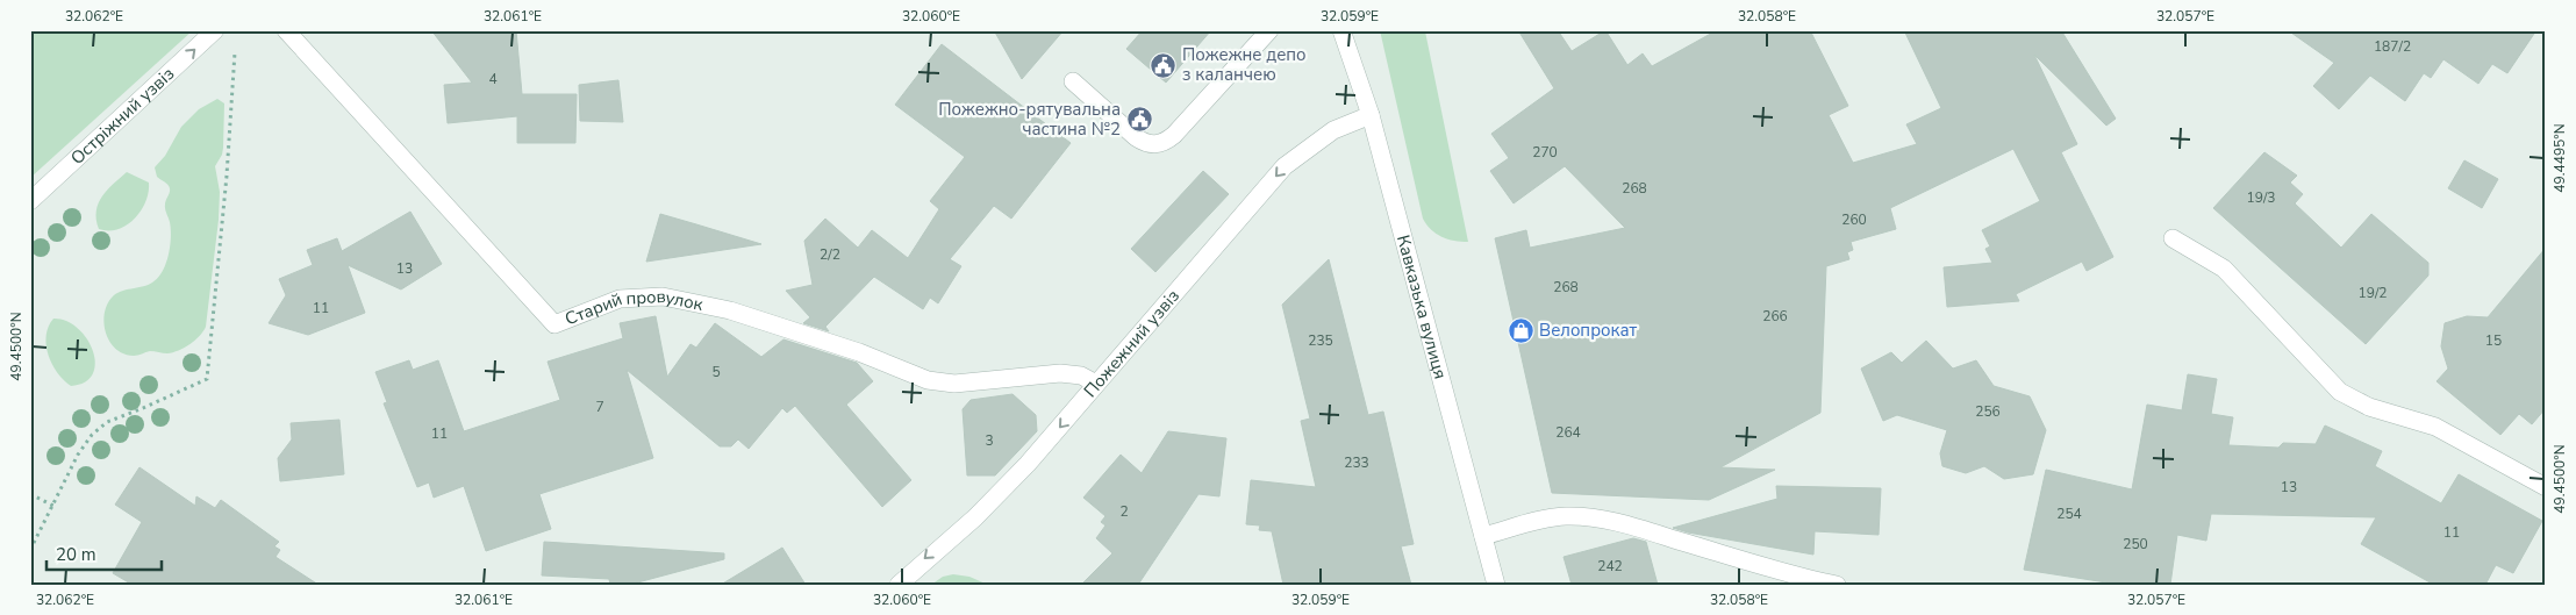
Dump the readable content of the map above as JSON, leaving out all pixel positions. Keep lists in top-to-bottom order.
{
  "streets": {
    "street": [
      "Остріжний узвіз",
      "Кавказька вулиця",
      "Старий провулок",
      "Пожежний узвіз"
    ]
  },
  "crossings": [
    ["Кавказька вулиця", "Пожежний узвіз"],
    ["Старий провулок", "Пожежний узвіз"]
  ],
  "one_way": ["Остріжний узвіз", "Пожежний узвіз"],
  "places": {
    "public building": ["Пожежне депо з каланчею", "Пожежно-рятувальна частина №2"],
    "shop": ["Велопрокат"]
  },
  "house_numbers": [
    "187/2",
    "4",
    "270",
    "268",
    "19/3",
    "260",
    "2/2",
    "13",
    "268",
    "19/2",
    "11",
    "266",
    "235",
    "15",
    "5",
    "7",
    "256",
    "264",
    "11",
    "3",
    "233",
    "13",
    "2",
    "254",
    "11",
    "250",
    "242"
  ],
  "scale_bar": "20 m",
  "coordinates": [
    "32.062°E",
    "32.061°E",
    "32.060°E",
    "32.059°E",
    "32.058°E",
    "32.057°E",
    "49.4495°N",
    "49.4500°N"
  ]
}
